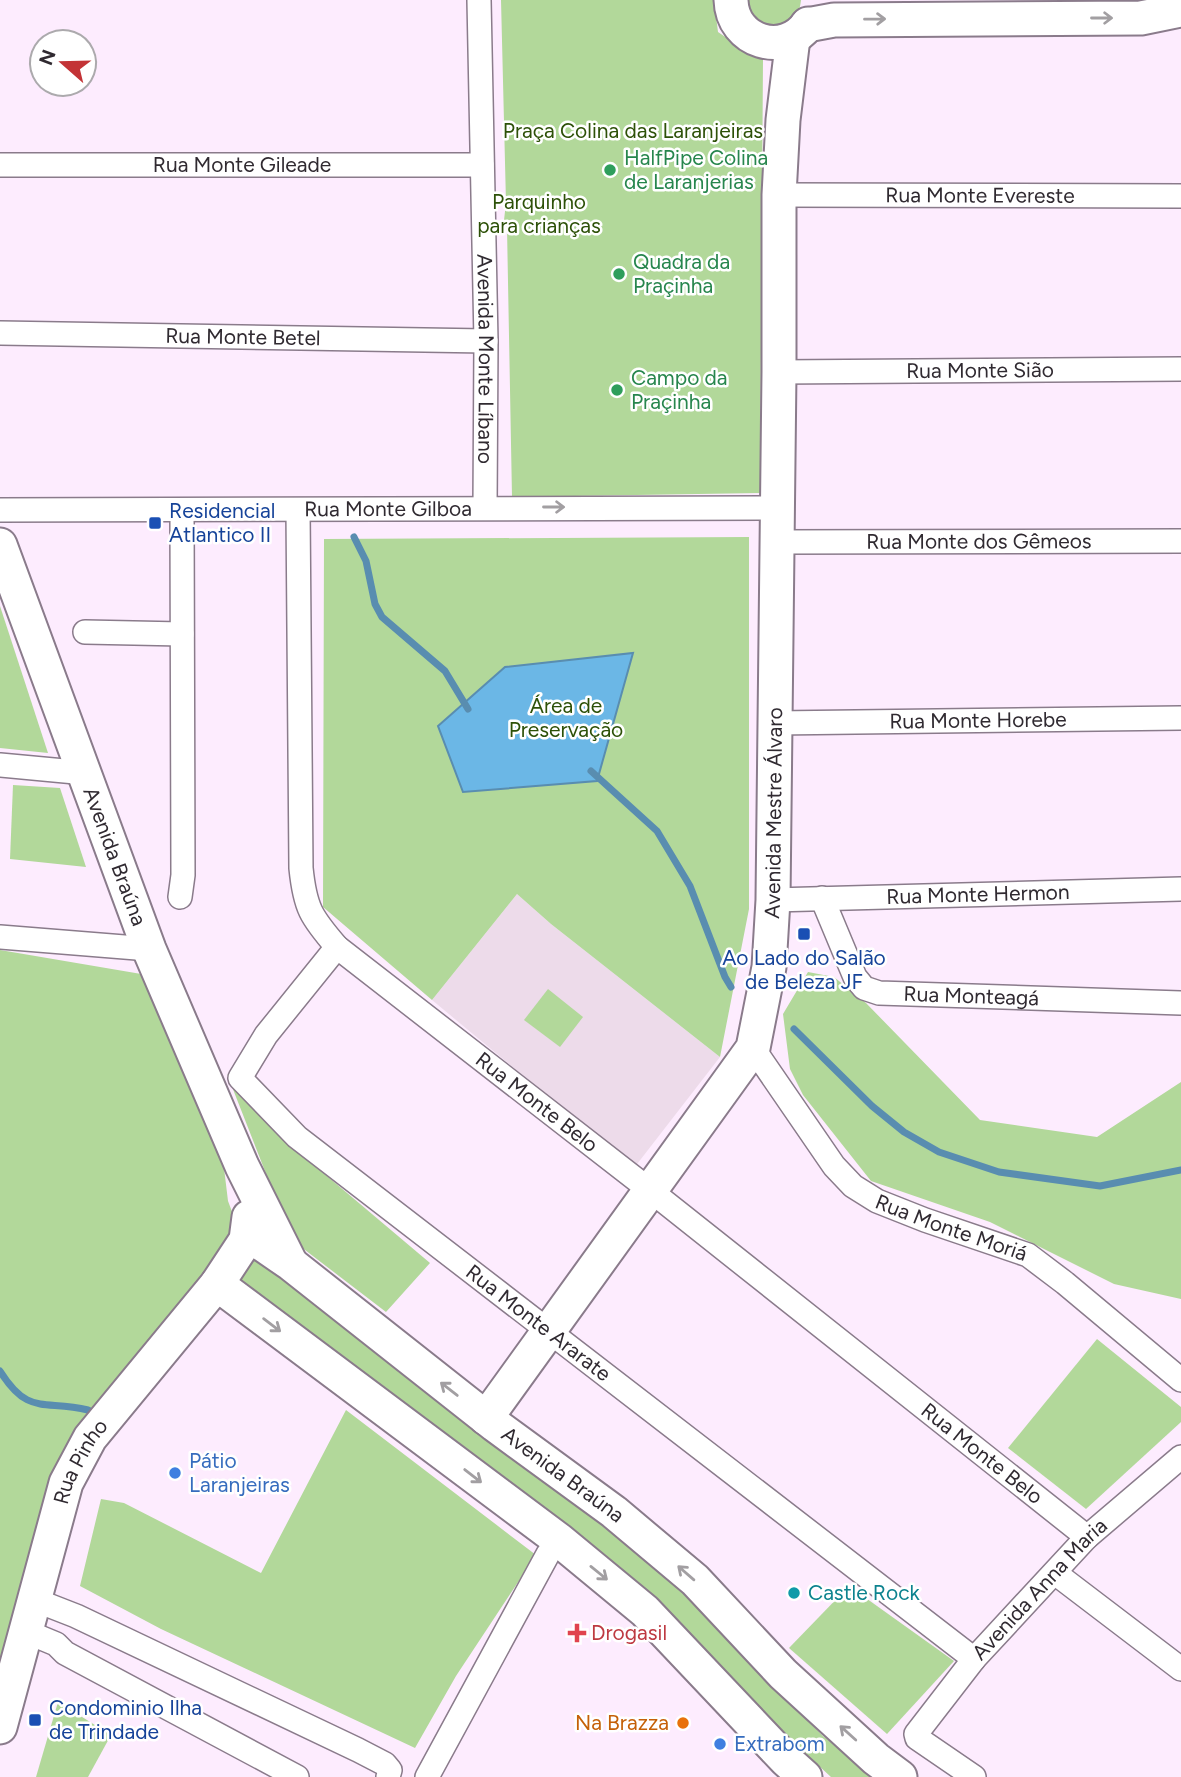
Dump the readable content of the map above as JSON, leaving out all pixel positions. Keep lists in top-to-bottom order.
{
  "streets": {
    "street": [
      "Rua Monte Gileade",
      "Rua Monte Evereste",
      "Rua Monte Betel",
      "Avenida Monte Líbano",
      "Rua Monte Sião",
      "Rua Monte Gilboa",
      "Rua Monte dos Gêmeos",
      "Rua Monte Horebe",
      "Avenida Mestre Álvaro",
      "Avenida Braúna",
      "Rua Monte Hermon",
      "Rua Monteagá",
      "Rua Monte Belo",
      "Rua Monte Moriá",
      "Rua Monte Ararate",
      "Rua Pinho",
      "Avenida Anna Maria"
    ]
  },
  "crossings": [
    ["Rua Monte Gileade", "Avenida Monte Líbano"],
    ["Rua Monte Evereste", "Avenida Mestre Álvaro"],
    ["Rua Monte Betel", "Avenida Monte Líbano"],
    ["Avenida Monte Líbano", "Rua Monte Gilboa"],
    ["Rua Monte Sião", "Avenida Mestre Álvaro"],
    ["Rua Monte Gilboa", "Avenida Mestre Álvaro"],
    ["Rua Monte Gilboa", "Rua Monte Belo"],
    ["Rua Monte dos Gêmeos", "Avenida Mestre Álvaro"],
    ["Rua Monte Horebe", "Avenida Mestre Álvaro"],
    ["Avenida Mestre Álvaro", "Avenida Braúna"],
    ["Avenida Mestre Álvaro", "Rua Monte Hermon"],
    ["Avenida Mestre Álvaro", "Rua Monte Belo"],
    ["Avenida Mestre Álvaro", "Rua Monte Moriá"],
    ["Avenida Mestre Álvaro", "Rua Monte Ararate"],
    ["Avenida Braúna", "Rua Pinho"],
    ["Rua Monte Hermon", "Rua Monteagá"],
    ["Rua Monte Belo", "Rua Monte Ararate"],
    ["Rua Monte Belo", "Avenida Anna Maria"],
    ["Rua Monte Ararate", "Avenida Anna Maria"]
  ],
  "one_way": ["Rua Monte Gilboa"],
  "parks": ["Praça Colina das Laranjeiras", "Parquinho para crianças", "Área de Preservação"],
  "places": {
    "other": [
      "HalfPipe Colina de Laranjerias",
      "Quadra da Praçinha",
      "Campo da Praçinha",
      "Pátio Laranjeiras",
      "Castle Rock",
      "Na Brazza",
      "Extrabom"
    ],
    "transit": ["Residencial Atlantico II", "Ao Lado do Salão de Beleza JF", "Condominio Ilha de Trindade"],
    "health": ["Drogasil"]
  },
  "north": "left"
}
